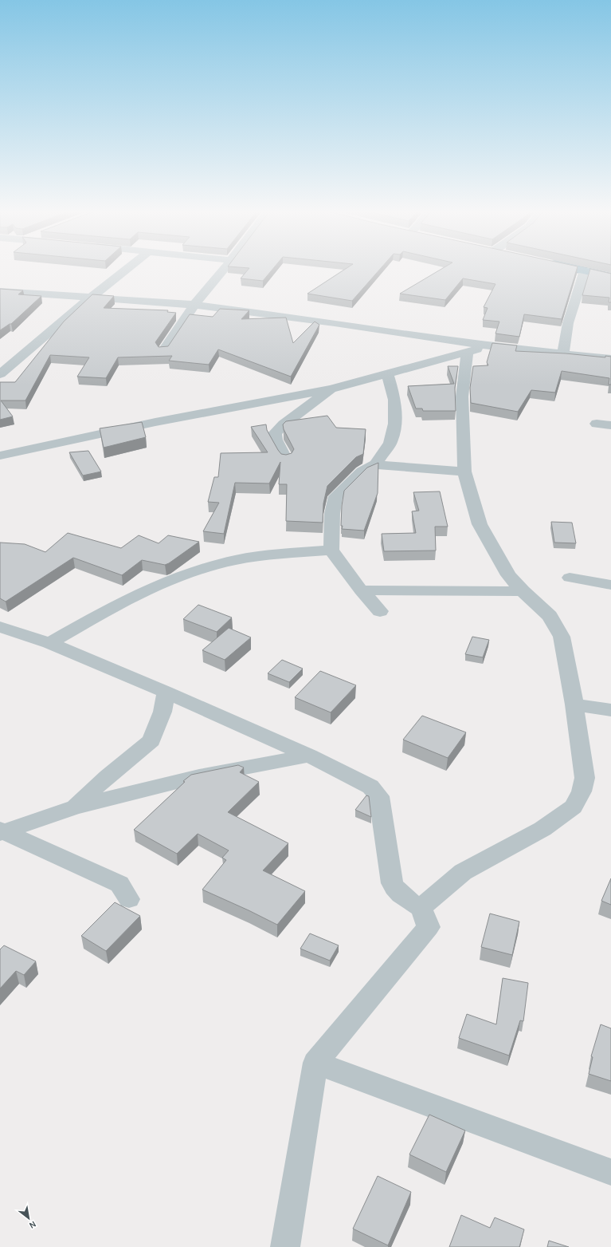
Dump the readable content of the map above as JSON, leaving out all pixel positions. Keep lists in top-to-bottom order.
{
  "north": "bottom right"
}
